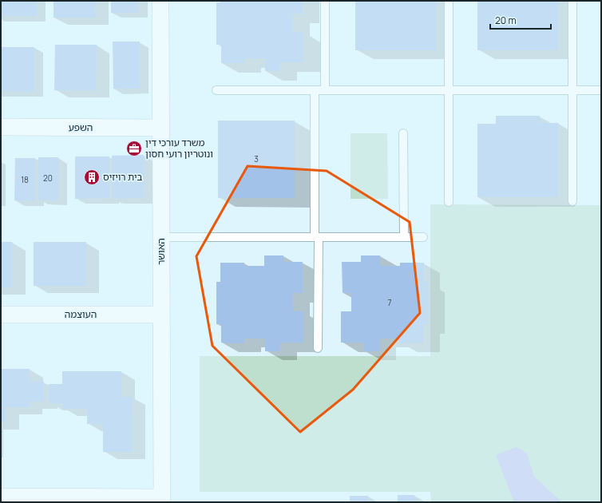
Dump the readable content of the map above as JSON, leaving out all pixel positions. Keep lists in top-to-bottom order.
{
  "streets": {
    "street": ["השפע", "האושר", "העוצמה"]
  },
  "crossings": [
    ["השפע", "האושר"],
    ["האושר", "העוצמה"]
  ],
  "places": {
    "office": ["משרד עורכי דין ונוטריון רועי חסון"],
    "building": ["בית רויזיס"]
  },
  "house_numbers": [
    "3",
    "20",
    "18",
    "7"
  ],
  "scale_bar": "20 m"
}
